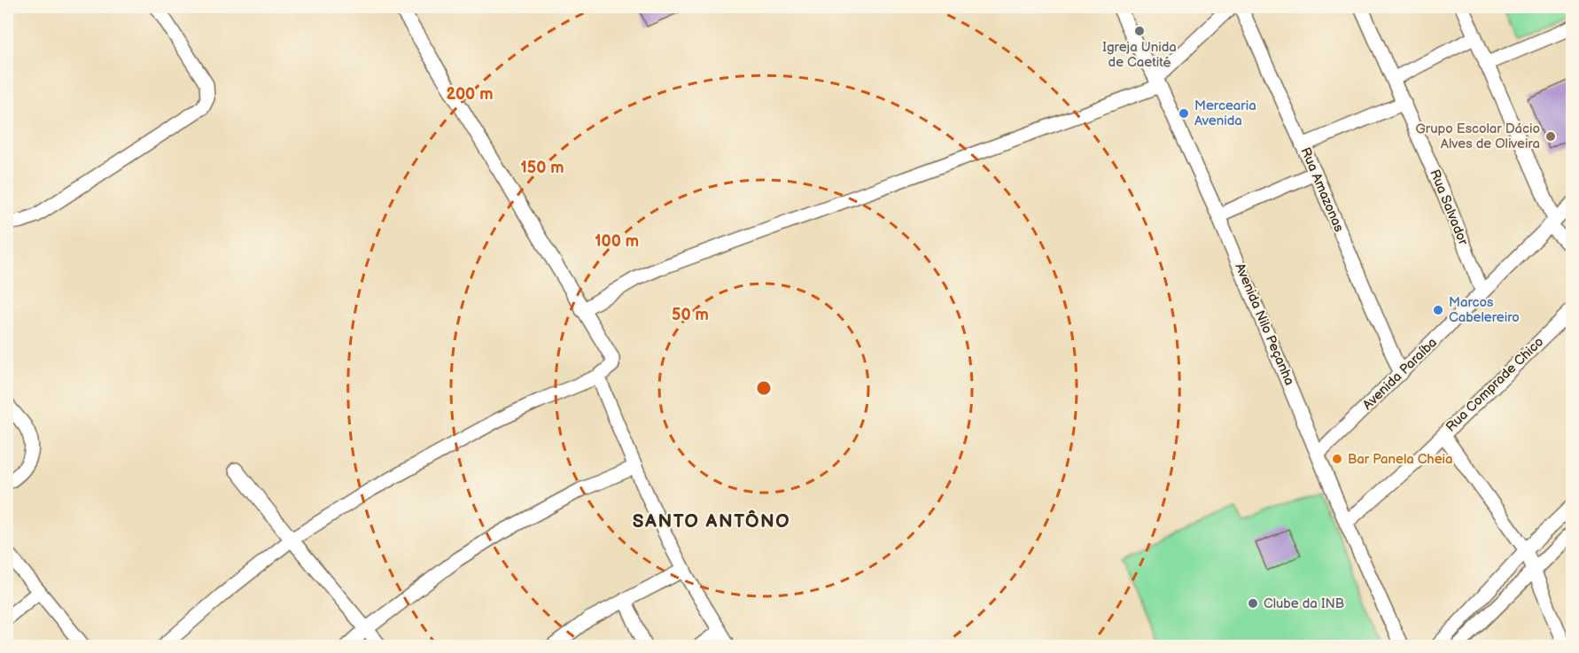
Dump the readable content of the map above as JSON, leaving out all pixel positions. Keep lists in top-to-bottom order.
{
  "streets": {
    "street": [
      "Rua Amazonas",
      "Rua Salvador",
      "Avenida Nilo Peçanha",
      "Avenida Paraíba",
      "Rua Comprade Chico"
    ]
  },
  "crossings": [
    ["Rua Amazonas", "Avenida Paraíba"],
    ["Rua Salvador", "Avenida Paraíba"],
    ["Avenida Nilo Peçanha", "Avenida Paraíba"],
    ["Avenida Nilo Peçanha", "Rua Comprade Chico"]
  ],
  "districts": ["SANTO ANTÔNO"],
  "places": [
    "Igreja Unida de Caetité",
    "Mercearia Avenida",
    "Grupo Escolar Dácio Alves de Oliveira",
    "Marcos Cabelereiro",
    "Bar Panela Cheia",
    "Clube da INB"
  ],
  "rings": [
    "200 m",
    "150 m",
    "100 m",
    "50 m"
  ]
}
